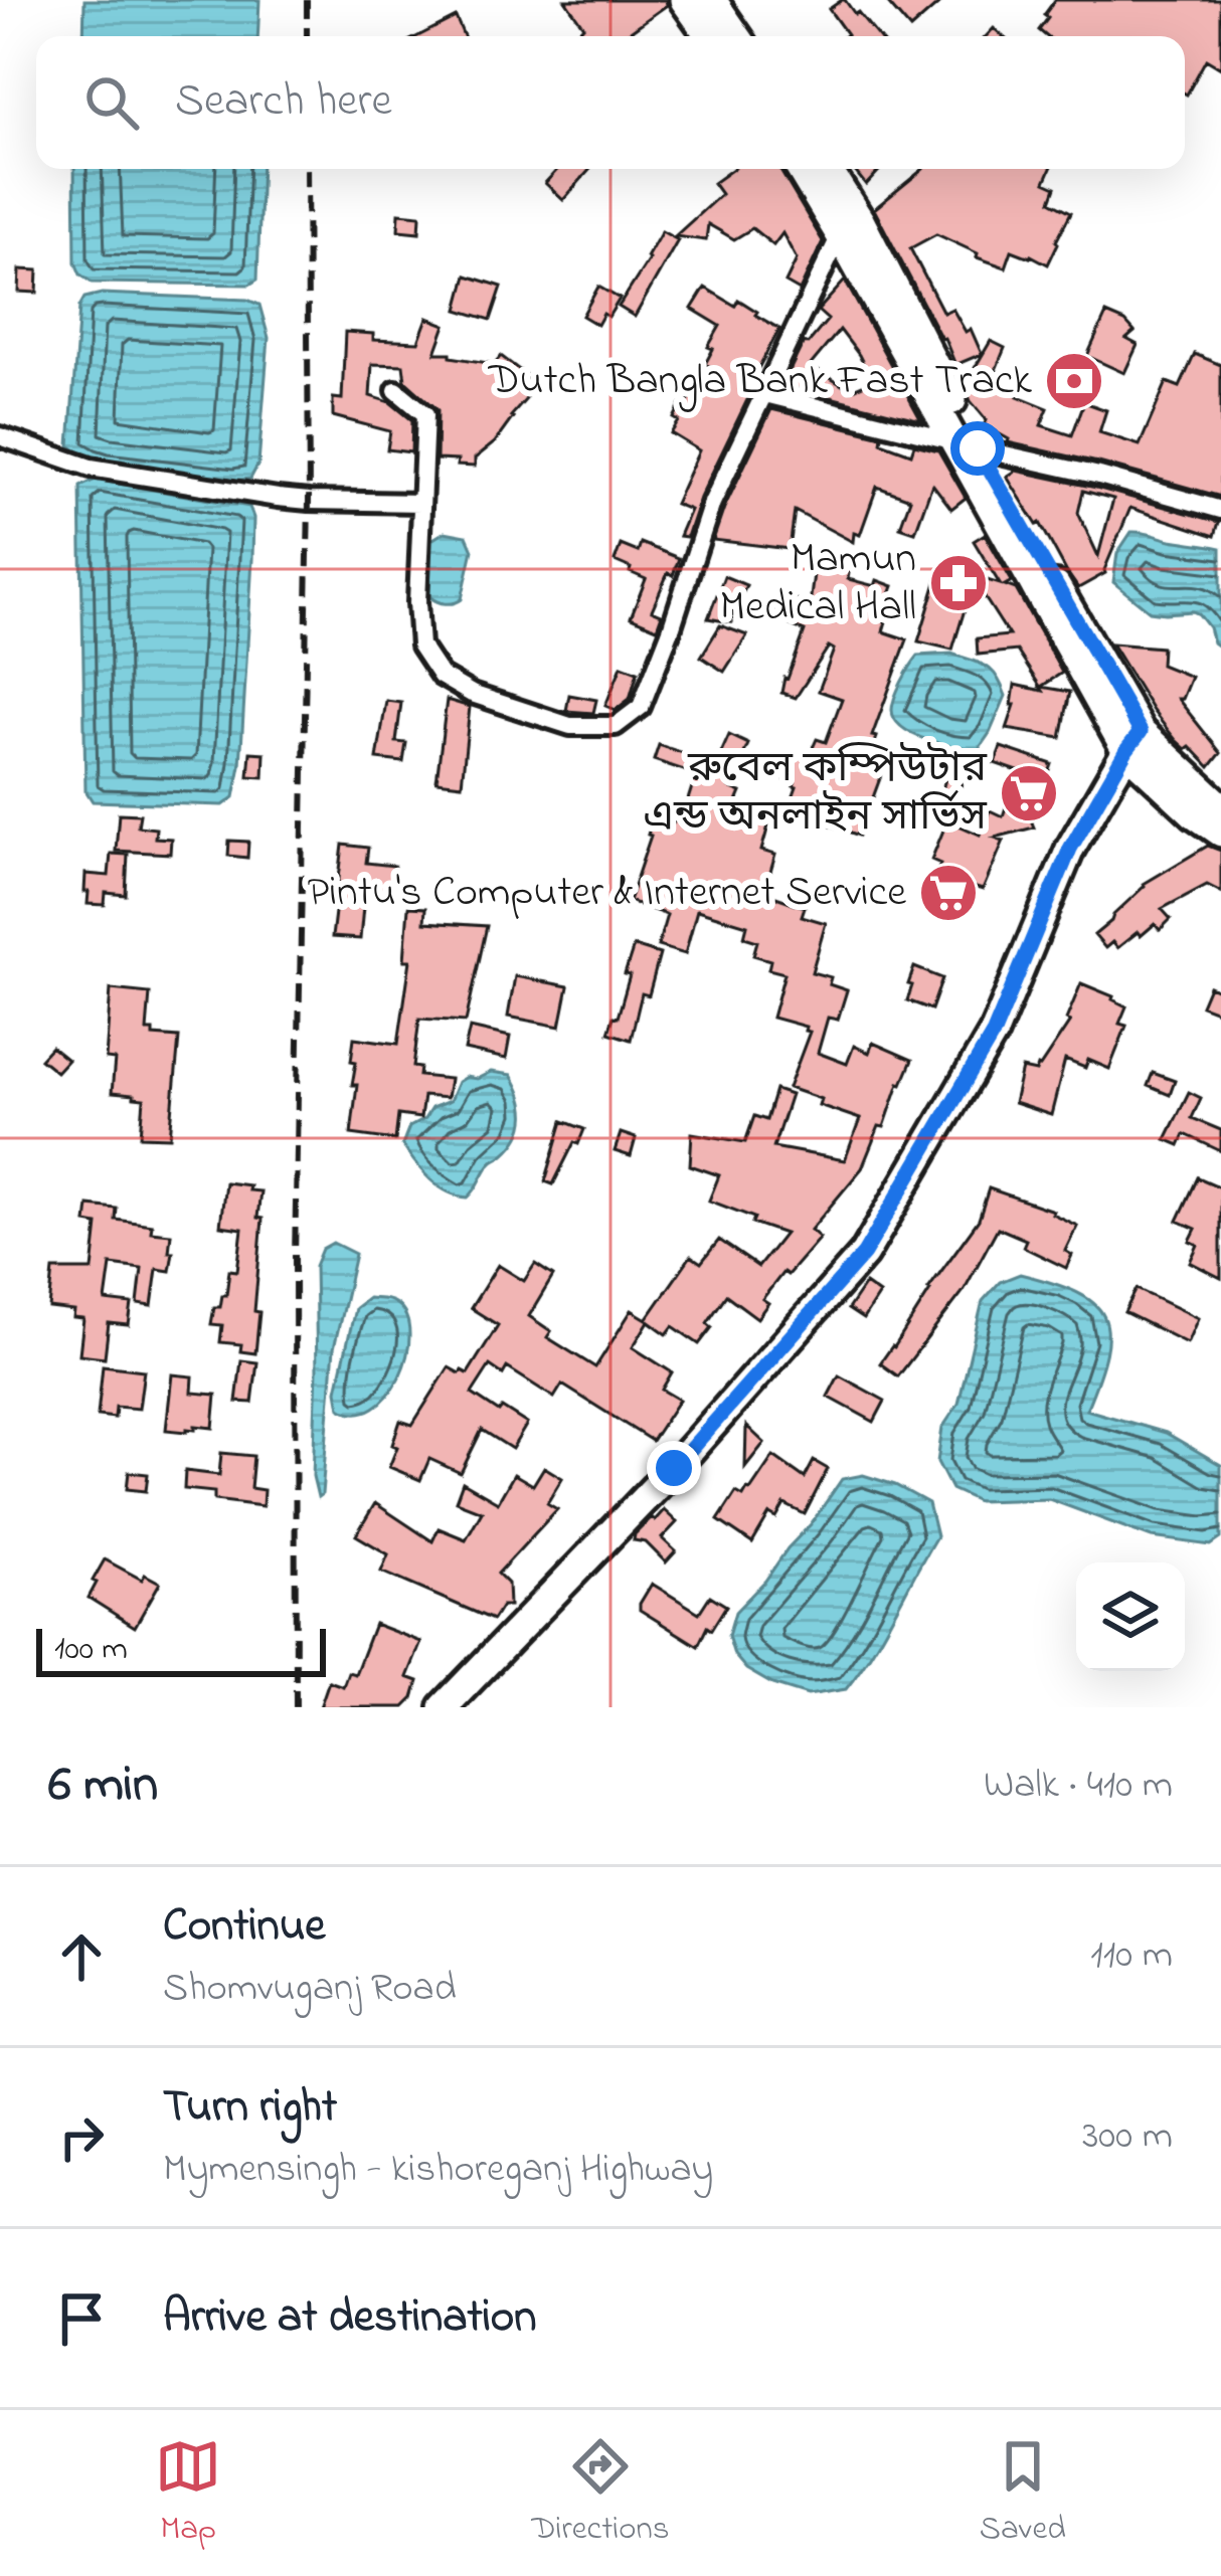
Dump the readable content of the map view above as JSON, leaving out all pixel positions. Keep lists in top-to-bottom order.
{
  "places": {
    "bank": ["Dutch Bangla Bank Fast Track"],
    "pharmacy": ["Mamun Medical Hall"],
    "supermarket": ["রুবেল কম্পিউটার এন্ড অনলাইন সার্ভিস", "Pintu's Computer & Internet Service"]
  },
  "scale_bar": "100 m",
  "page": {
    "search": "Search here",
    "scale": "100 m",
    "heading": ["6 min", "Walk · 410 m"],
    "list": [
      ["Continue", "Shomvuganj Road", "110 m"],
      ["Turn right", "Mymensingh - kishoreganj Highway", "300 m"],
      "Arrive at destination"
    ],
    "nav": ["Map", "Directions", "Saved"]
  }
}
